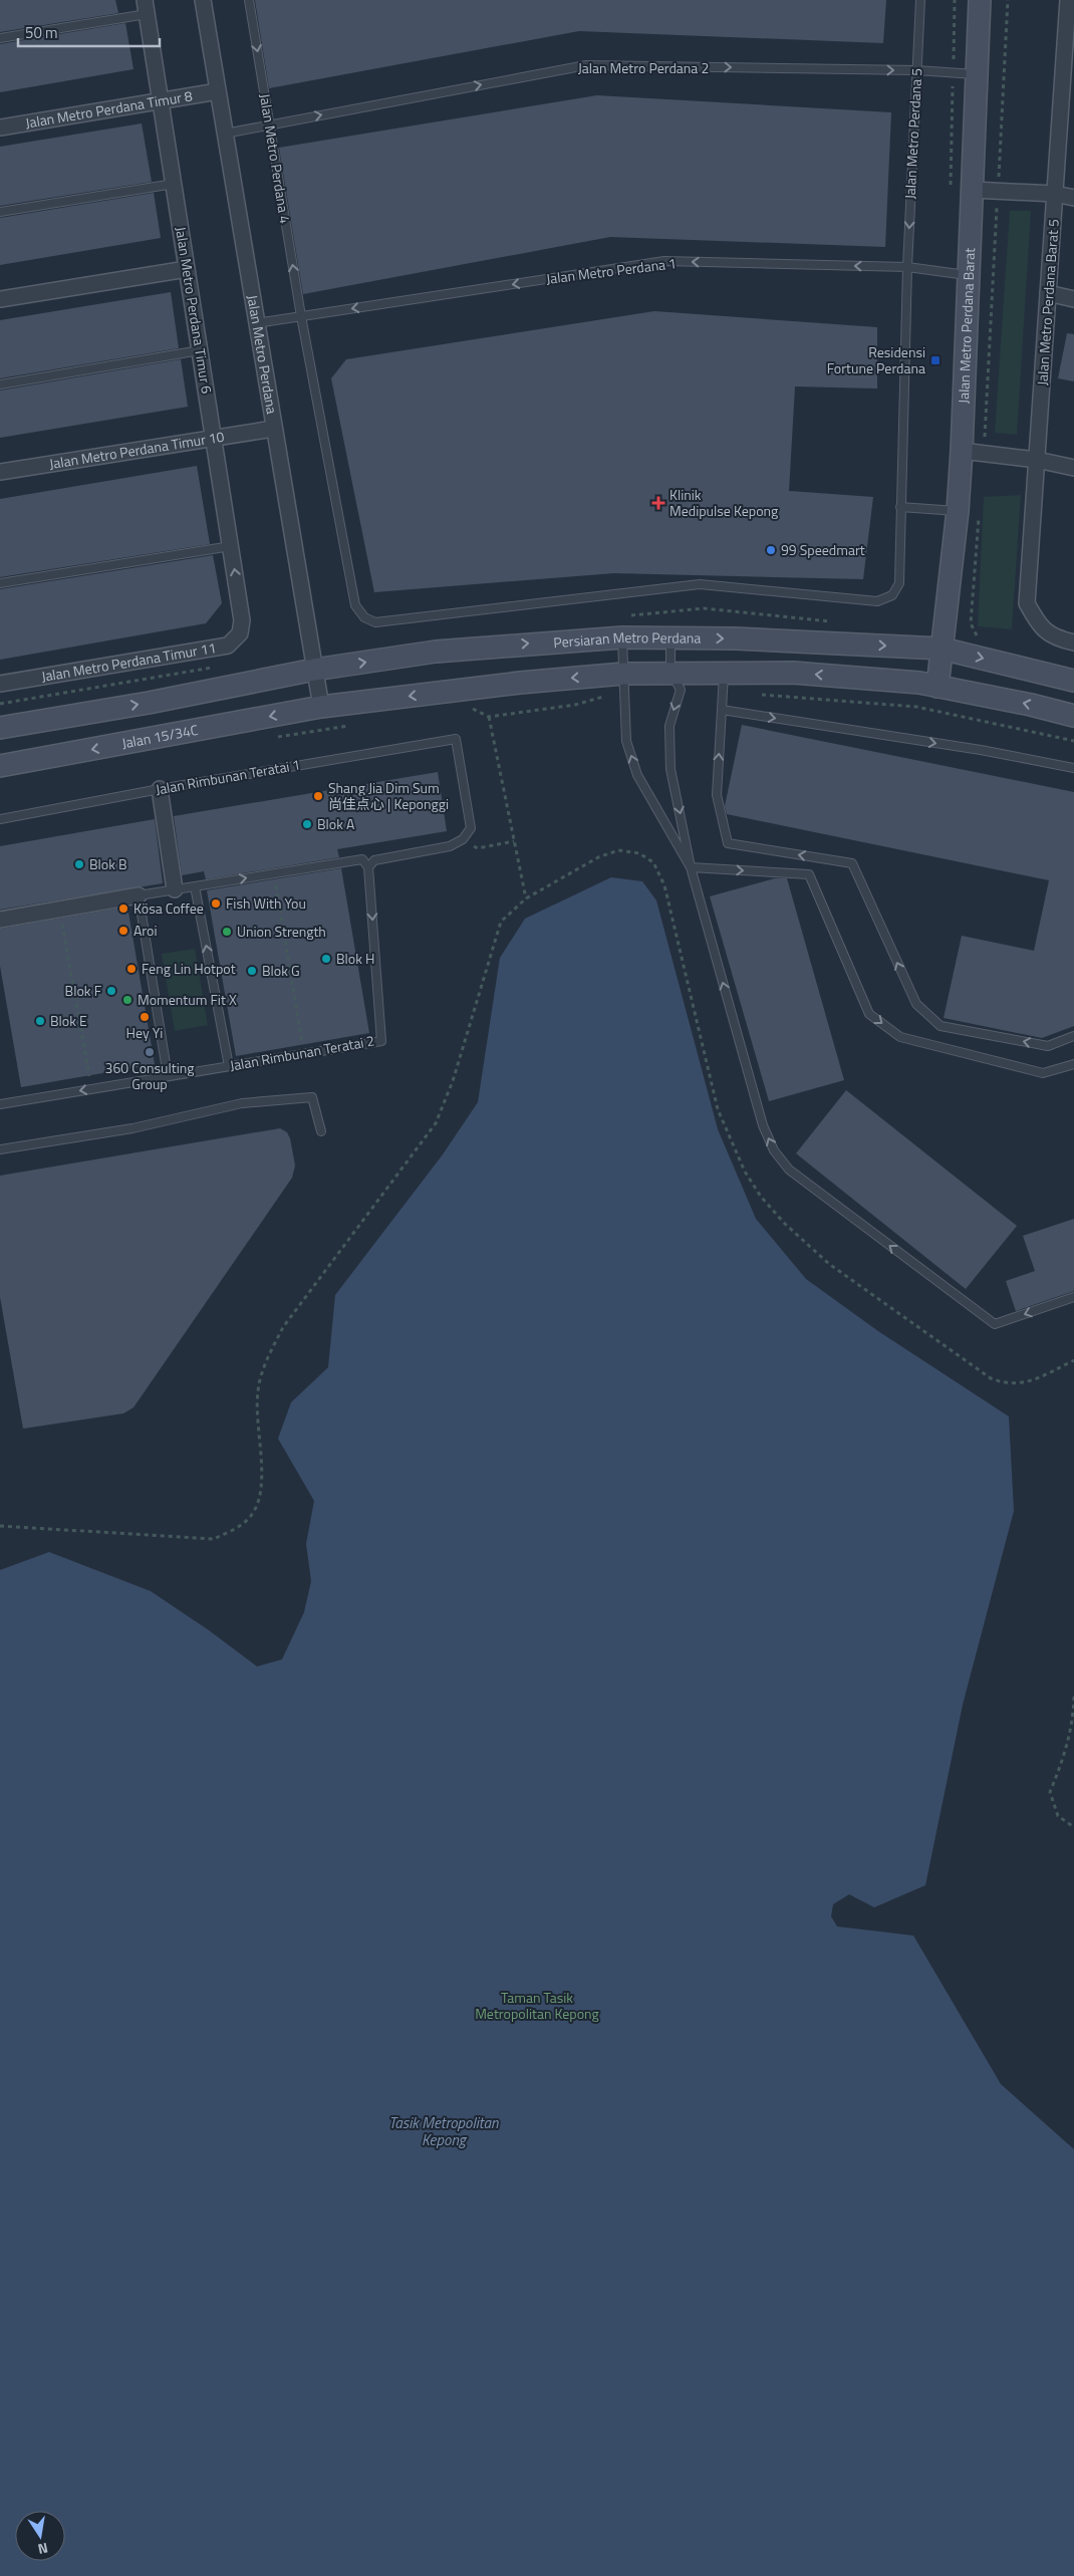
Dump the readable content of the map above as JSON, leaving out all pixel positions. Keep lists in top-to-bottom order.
{
  "streets": {
    "street": [
      "Jalan Metro Perdana Timur 8",
      "Jalan Metro Perdana Barat 5",
      "Jalan Metro Perdana Timur 6",
      "Jalan Metro Perdana Barat",
      "Jalan Metro Perdana",
      "Jalan Metro Perdana Timur 10",
      "Persiaran Metro Perdana",
      "Jalan Metro Perdana Timur 11",
      "Jalan 15/34C"
    ],
    "lane": [
      "Jalan Metro Perdana 2",
      "Jalan Metro Perdana 5",
      "Jalan Metro Perdana 4",
      "Jalan Metro Perdana 1",
      "Jalan Rimbunan Teratai 1",
      "Jalan Rimbunan Teratai 2"
    ]
  },
  "crossings": [
    ["Jalan Metro Perdana 2", "Jalan Metro Perdana 5"],
    ["Jalan Metro Perdana 2", "Jalan Metro Perdana 4"],
    ["Jalan Metro Perdana 2", "Jalan Metro Perdana Barat"],
    ["Jalan Metro Perdana 2", "Jalan Metro Perdana"],
    ["Jalan Metro Perdana Timur 8", "Jalan Metro Perdana Timur 6"],
    ["Jalan Metro Perdana Timur 8", "Jalan Metro Perdana"],
    ["Jalan Metro Perdana 5", "Jalan Metro Perdana 4"],
    ["Jalan Metro Perdana 5", "Jalan Metro Perdana 1"],
    ["Jalan Metro Perdana 4", "Jalan Metro Perdana 1"],
    ["Jalan Metro Perdana 1", "Jalan Metro Perdana Barat"],
    ["Jalan Metro Perdana 1", "Jalan Metro Perdana"],
    ["Jalan Metro Perdana Timur 6", "Jalan Metro Perdana Timur 10"],
    ["Jalan Metro Perdana Timur 6", "Jalan Metro Perdana Timur 11"],
    ["Jalan Metro Perdana Barat", "Persiaran Metro Perdana"],
    ["Jalan Metro Perdana", "Jalan Metro Perdana Timur 10"],
    ["Jalan Metro Perdana", "Persiaran Metro Perdana"],
    ["Jalan Metro Perdana", "Jalan 15/34C"]
  ],
  "one_way": ["Jalan Metro Perdana 2", "Jalan Metro Perdana 5", "Jalan Metro Perdana 1"],
  "water": ["Tasik Metropolitan Kepong"],
  "parks": ["Taman Tasik Metropolitan Kepong"],
  "places": {
    "transit": ["Residensi Fortune Perdana"],
    "health": ["Klinik Medipulse Kepong"],
    "other": [
      "99 Speedmart",
      "Shang Jia Dim Sum 尚佳点心 | Keponggi",
      "Blok A",
      "Blok B",
      "Fish With You",
      "Kösa Coffee",
      "Aroi",
      "Union Strength",
      "Blok H",
      "Feng Lin Hotpot",
      "Blok G",
      "Blok F",
      "Momentum Fit X",
      "Hey Yi",
      "Blok E",
      "360 Consulting Group"
    ]
  },
  "scale_bar": "50 m",
  "north": "bottom"
}
